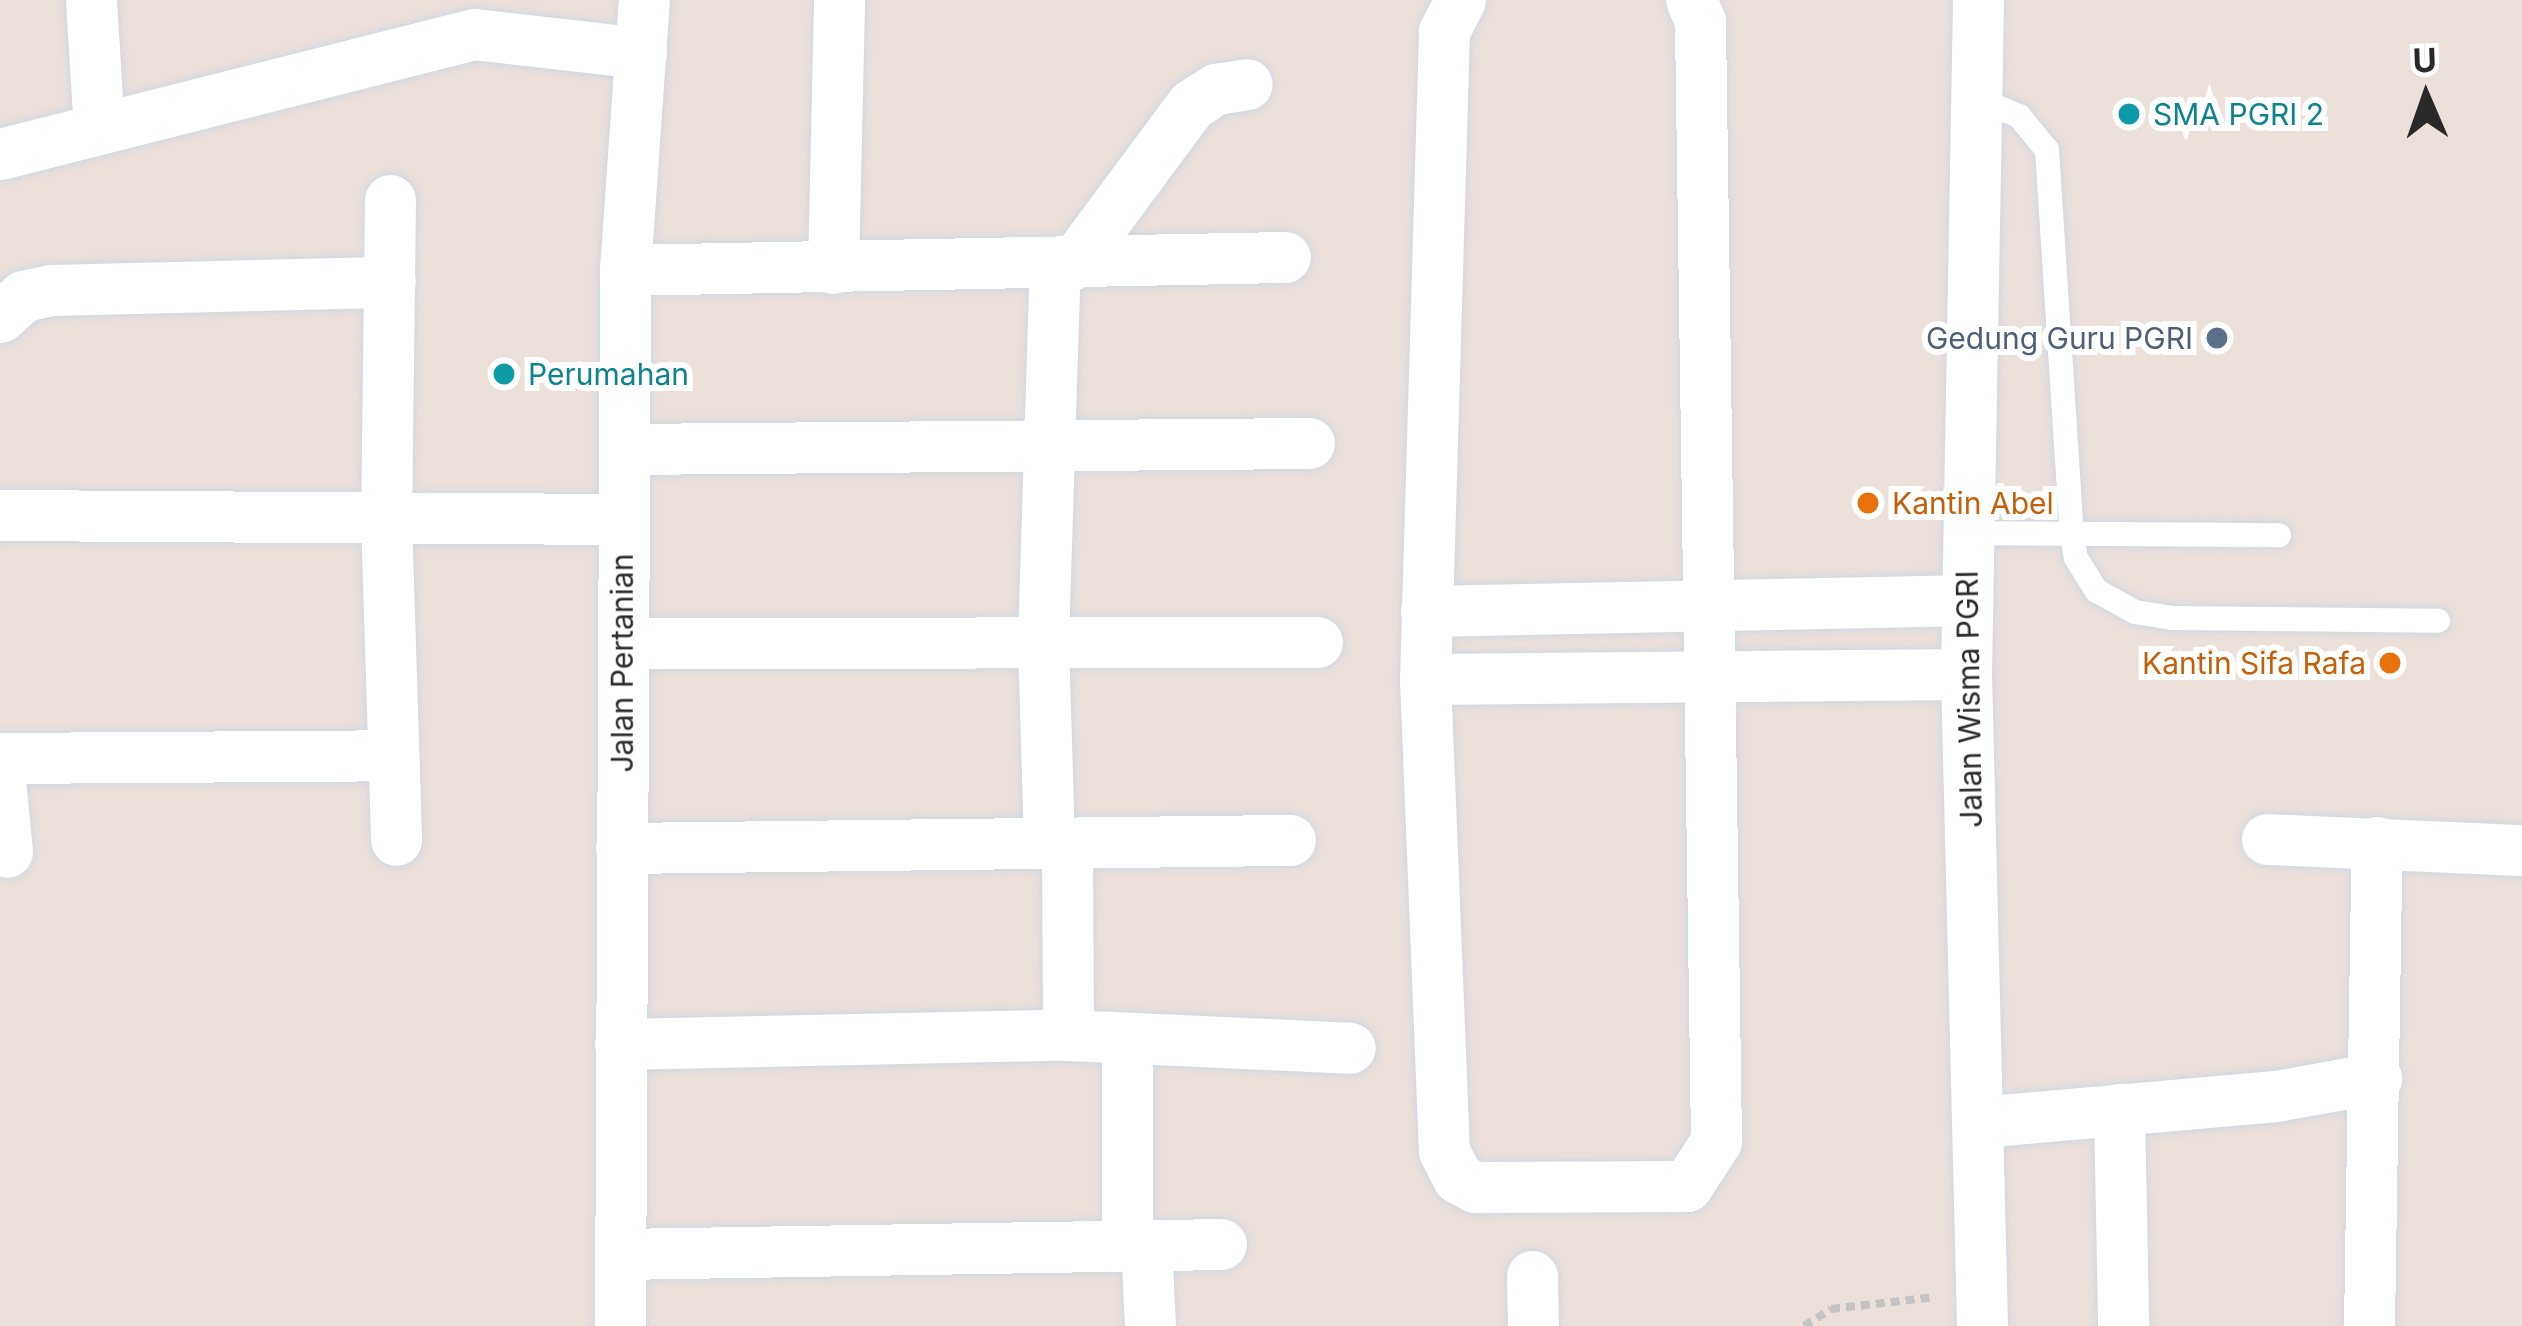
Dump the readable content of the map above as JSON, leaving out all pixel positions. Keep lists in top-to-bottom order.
{
  "streets": {
    "street": ["Jalan Pertanian", "Jalan Wisma PGRI"]
  },
  "places": [
    "SMA PGRI 2",
    "Gedung Guru PGRI",
    "Perumahan",
    "Kantin Abel",
    "Kantin Sifa Rafa"
  ],
  "north": "top"
}
